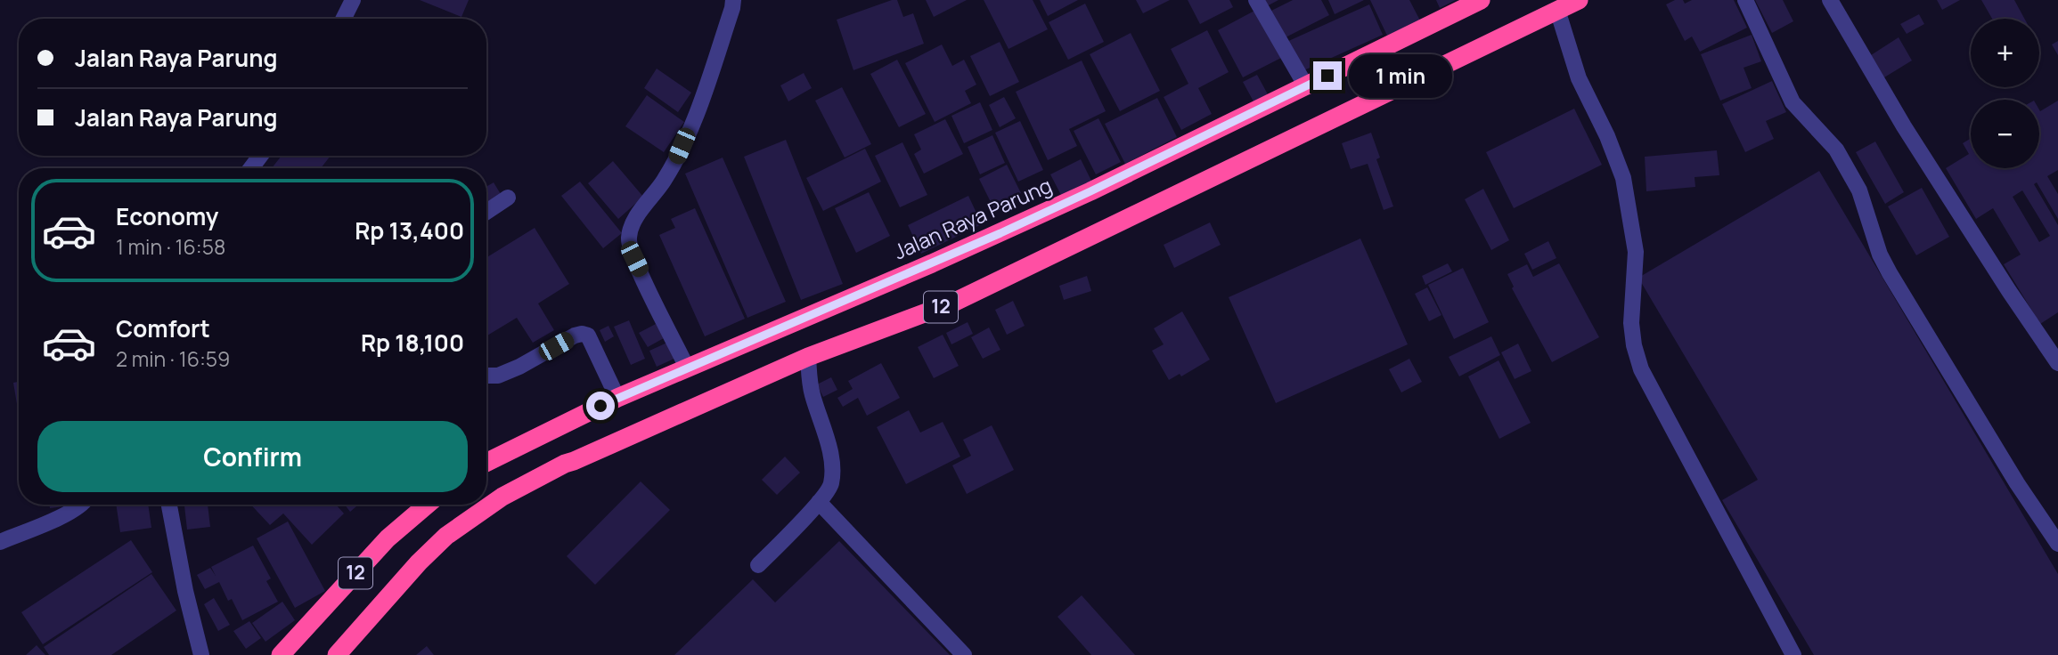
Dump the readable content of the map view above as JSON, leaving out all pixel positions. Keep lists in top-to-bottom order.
{
  "streets": {
    "highway": ["Jalan Raya Parung", "12"]
  },
  "page": {
    "map_buttons": ["+", "−"],
    "banner": ["Jalan Raya Parung", "Jalan Raya Parung"],
    "bubble": "1 min",
    "list": [
      {
        "name": "Economy",
        "note": "1 min · 16:58",
        "value": "Rp 13,400"
      },
      {
        "name": "Comfort",
        "note": "2 min · 16:59",
        "value": "Rp 18,100"
      }
    ],
    "buttons": "Confirm"
  }
}
